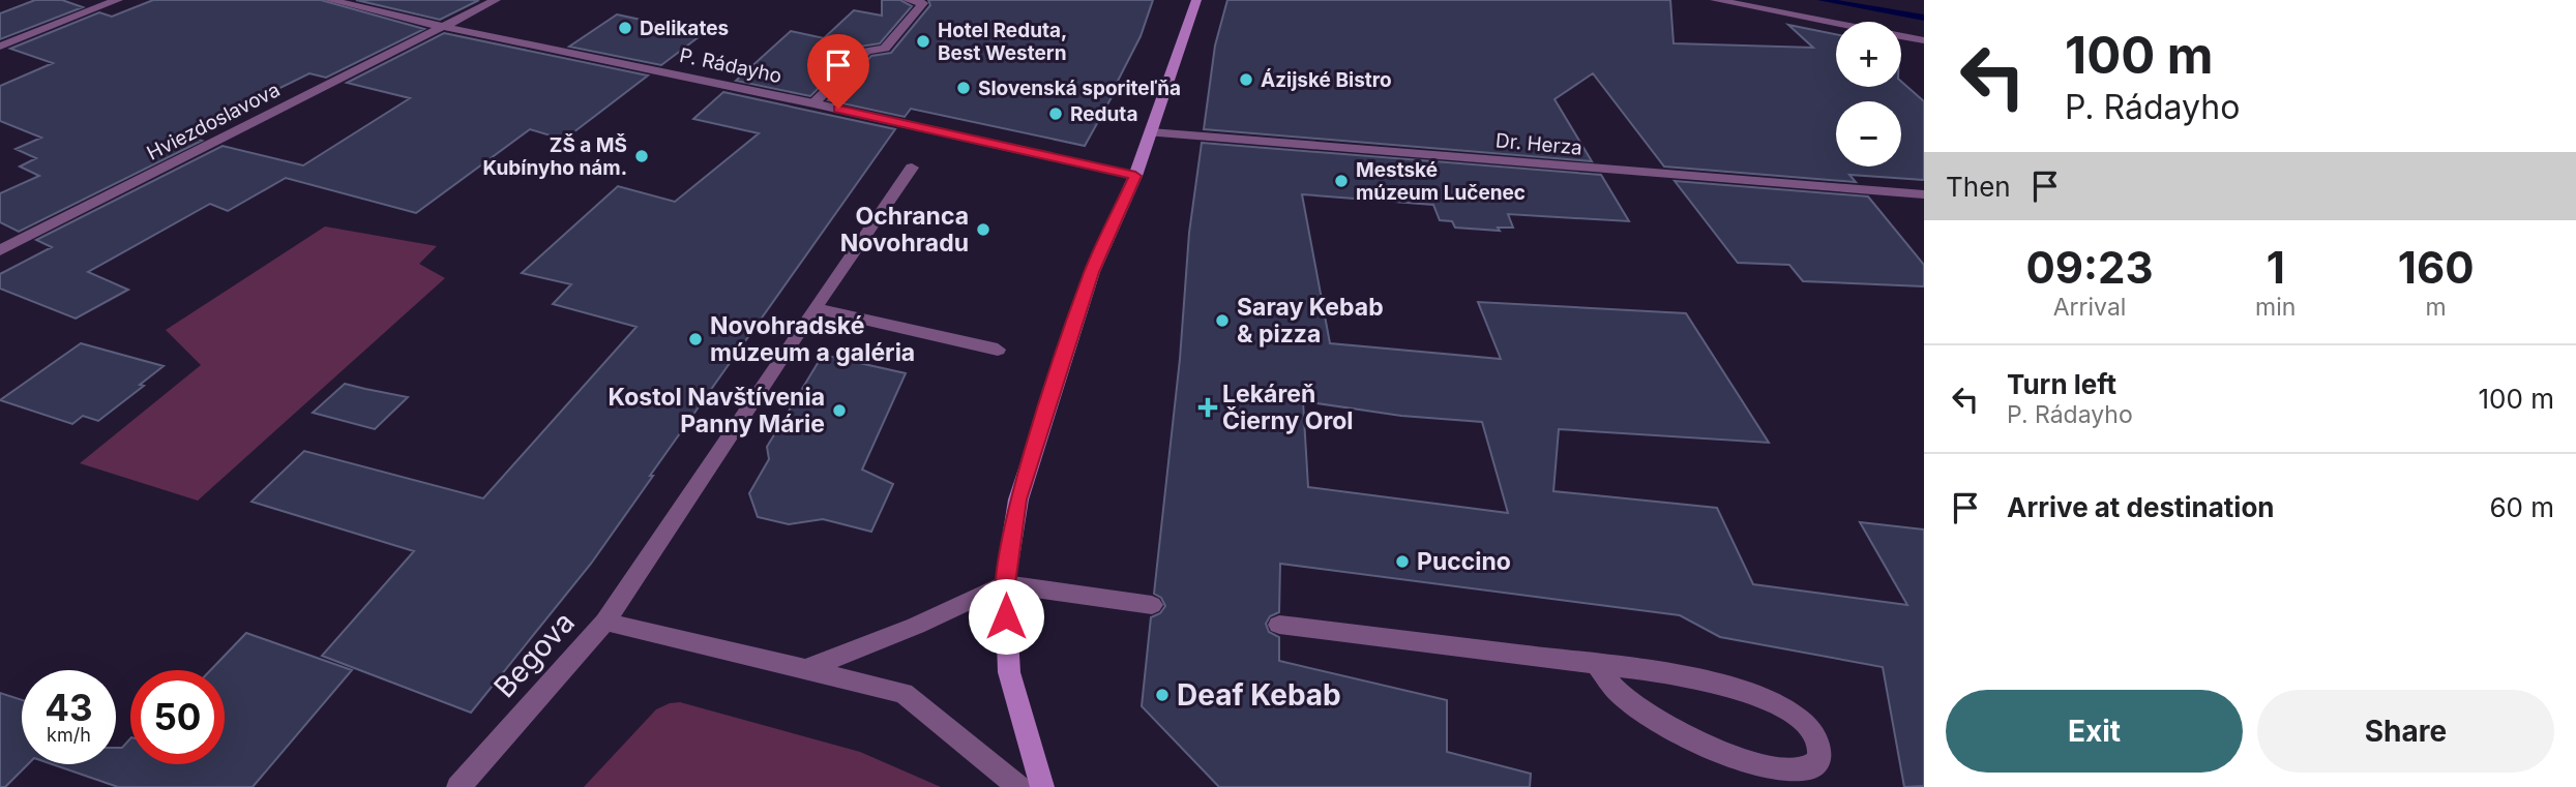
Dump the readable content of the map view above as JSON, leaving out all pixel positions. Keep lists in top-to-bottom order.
{
  "streets": {
    "street": [
      "P. Rádayho",
      "Hviezdoslavova",
      "Dr. Herza",
      "Begova"
    ]
  },
  "crossings": [
    ["P. Rádayho", "Hviezdoslavova"]
  ],
  "places": {
    "other": [
      "Delikates",
      "Hotel Reduta, Best Western",
      "Ázijské Bistro",
      "Slovenská sporiteľňa",
      "Reduta",
      "ZŠ a MŠ Kubínyho nám.",
      "Mestské múzeum Lučenec",
      "Ochranca Novohradu",
      "Saray Kebab & pizza",
      "Novohradské múzeum a galéria",
      "Kostol Navštívenia Panny Márie",
      "Puccino",
      "Deaf Kebab"
    ],
    "health": ["Lekáreň Čierny Orol"]
  },
  "page": {
    "turn": ["100 m", "P. Rádayho"],
    "map_buttons": ["+", "−"],
    "then": "Then",
    "eta": [
      "09:23",
      "Arrival",
      "1",
      "min",
      "160",
      "m"
    ],
    "list": [
      {
        "name": "Turn left",
        "note": "P. Rádayho",
        "value": "100 m"
      },
      {
        "name": "Arrive at destination",
        "value": "60 m"
      }
    ],
    "speed": "43 km/h",
    "limit": "50",
    "buttons": ["Exit", "Share"]
  }
}
